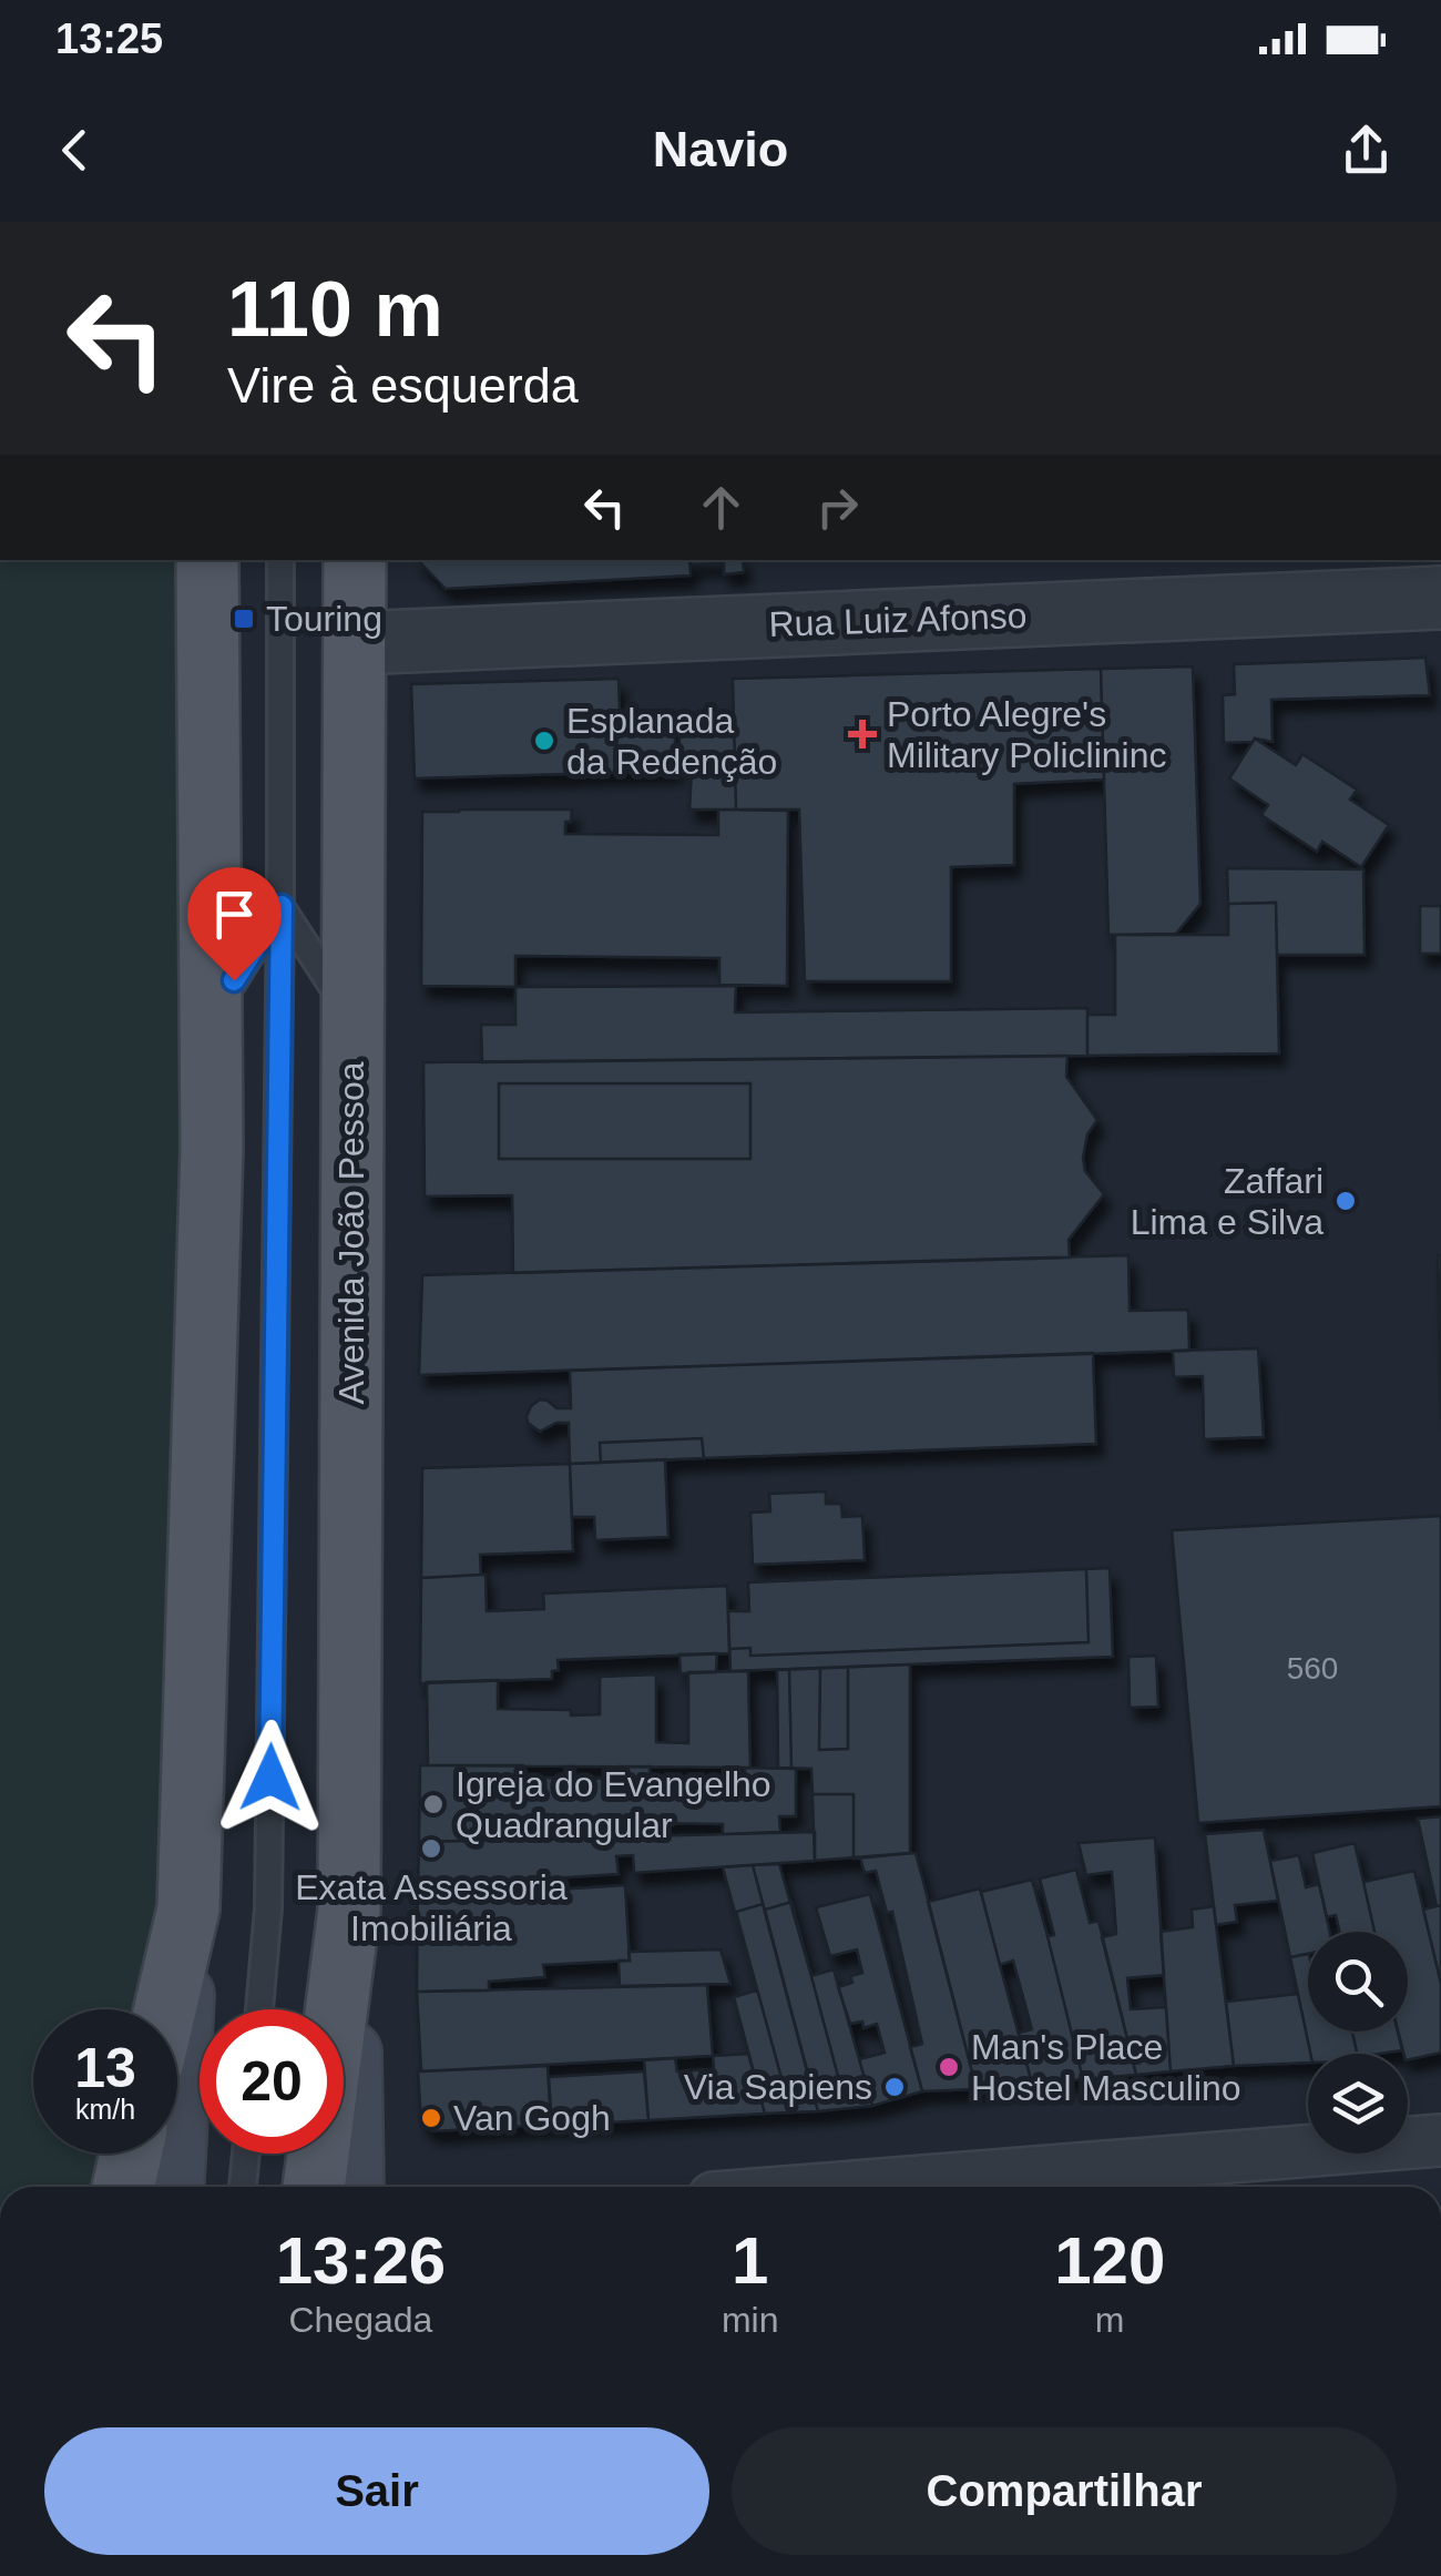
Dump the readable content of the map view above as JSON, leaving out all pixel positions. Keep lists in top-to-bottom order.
{
  "streets": {
    "main road": ["Avenida João Pessoa"],
    "street": ["Rua Luiz Afonso"]
  },
  "crossings": [
    ["Rua Luiz Afonso", "Avenida João Pessoa"]
  ],
  "places": {
    "transit": ["Touring"],
    "health": ["Porto Alegre's Military Policlininc"],
    "other": [
      "Esplanada da Redenção",
      "Zaffari Lima e Silva",
      "Igreja do Evangelho Quadrangular",
      "Exata Assessoria Imobiliária",
      "Man's Place Hostel Masculino",
      "Via Sapiens",
      "Van Gogh"
    ]
  },
  "house_numbers": ["560"],
  "page": {
    "status": "13:25",
    "header": "Navio",
    "turn": ["110 m", "Vire à esquerda"],
    "speed": "13 km/h",
    "limit": "20",
    "eta": [
      "13:26",
      "Chegada",
      "1",
      "min",
      "120",
      "m"
    ],
    "buttons": ["Sair", "Compartilhar"]
  }
}
